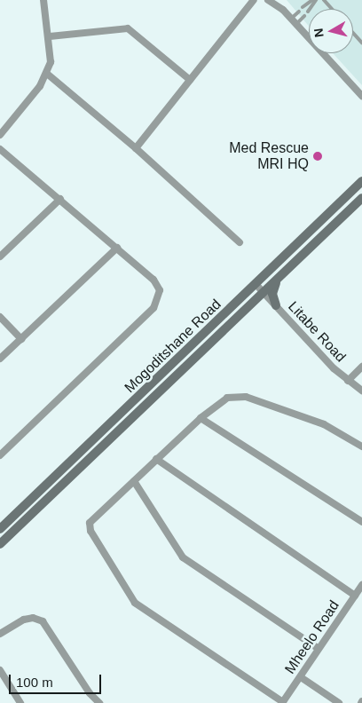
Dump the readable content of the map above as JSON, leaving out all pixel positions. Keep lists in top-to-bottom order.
{
  "streets": {
    "main road": ["Mogoditshane Road"],
    "street": ["Litabe Road", "Mheelo Road"]
  },
  "crossings": [
    ["Litabe Road", "Mogoditshane Road"]
  ],
  "places": ["Med Rescue MRI HQ"],
  "scale_bar": "100 m",
  "north": "left"
}
